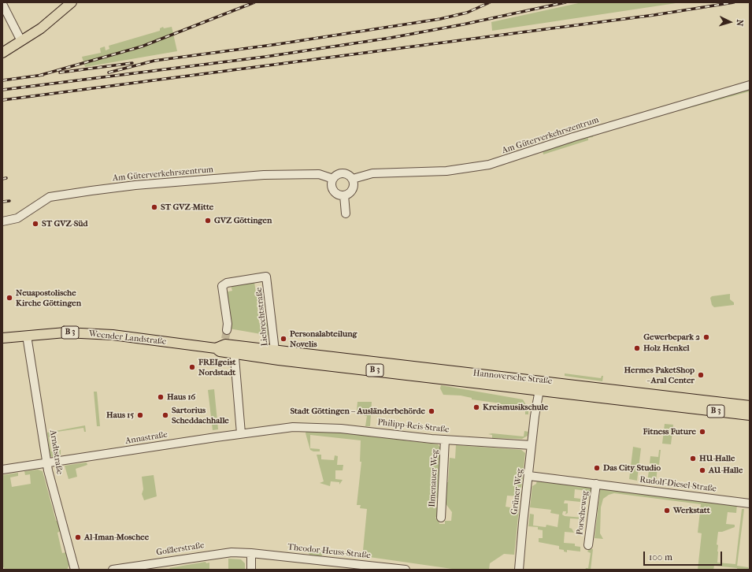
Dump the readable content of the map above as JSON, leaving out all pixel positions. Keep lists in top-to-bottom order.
{
  "streets": {
    "main road": ["B 3", "Weender Landstraße", "Hannoversche Straße"],
    "street": [
      "Am Güterverkehrszentrum",
      "Liebrechtstraße",
      "Philipp-Reis-Straße",
      "Annastraße",
      "Arndtstraße",
      "Ilmenauer Weg",
      "Rudolf-Diesel-Straße",
      "Grüner Weg",
      "Porscheweg",
      "Goßlerstraße",
      "Theodor-Heuss-Straße"
    ]
  },
  "crossings": [
    ["Liebrechtstraße", "Weender Landstraße"],
    ["Liebrechtstraße", "Hannoversche Straße"],
    ["Weender Landstraße", "Hannoversche Straße"],
    ["Weender Landstraße", "Arndtstraße"],
    ["Hannoversche Straße", "Grüner Weg"],
    ["Philipp-Reis-Straße", "Annastraße"],
    ["Philipp-Reis-Straße", "Ilmenauer Weg"],
    ["Philipp-Reis-Straße", "Grüner Weg"],
    ["Annastraße", "Arndtstraße"],
    ["Rudolf-Diesel-Straße", "Grüner Weg"],
    ["Rudolf-Diesel-Straße", "Porscheweg"],
    ["Goßlerstraße", "Theodor-Heuss-Straße"]
  ],
  "places": [
    "ST GVZ-Mitte",
    "GVZ Göttingen",
    "ST GVZ-Süd",
    "Neuapostolische Kirche Göttingen",
    "Gewerbepark 2",
    "Personalabteilung Novelis",
    "Holz Henkel",
    "FREIgeist Nordstadt",
    "Hermes PaketShop - Aral Center",
    "Haus 16",
    "Kreismusikschule",
    "Stadt Göttingen – Ausländerbehörde",
    "Haus 15",
    "Sartorius Scheddachhalle",
    "Fitness Future",
    "HU-Halle",
    "Das City Studio",
    "AU-Halle",
    "Werkstatt",
    "Al-Iman-Moschee"
  ],
  "scale_bar": "100 m",
  "north": "right"
}
